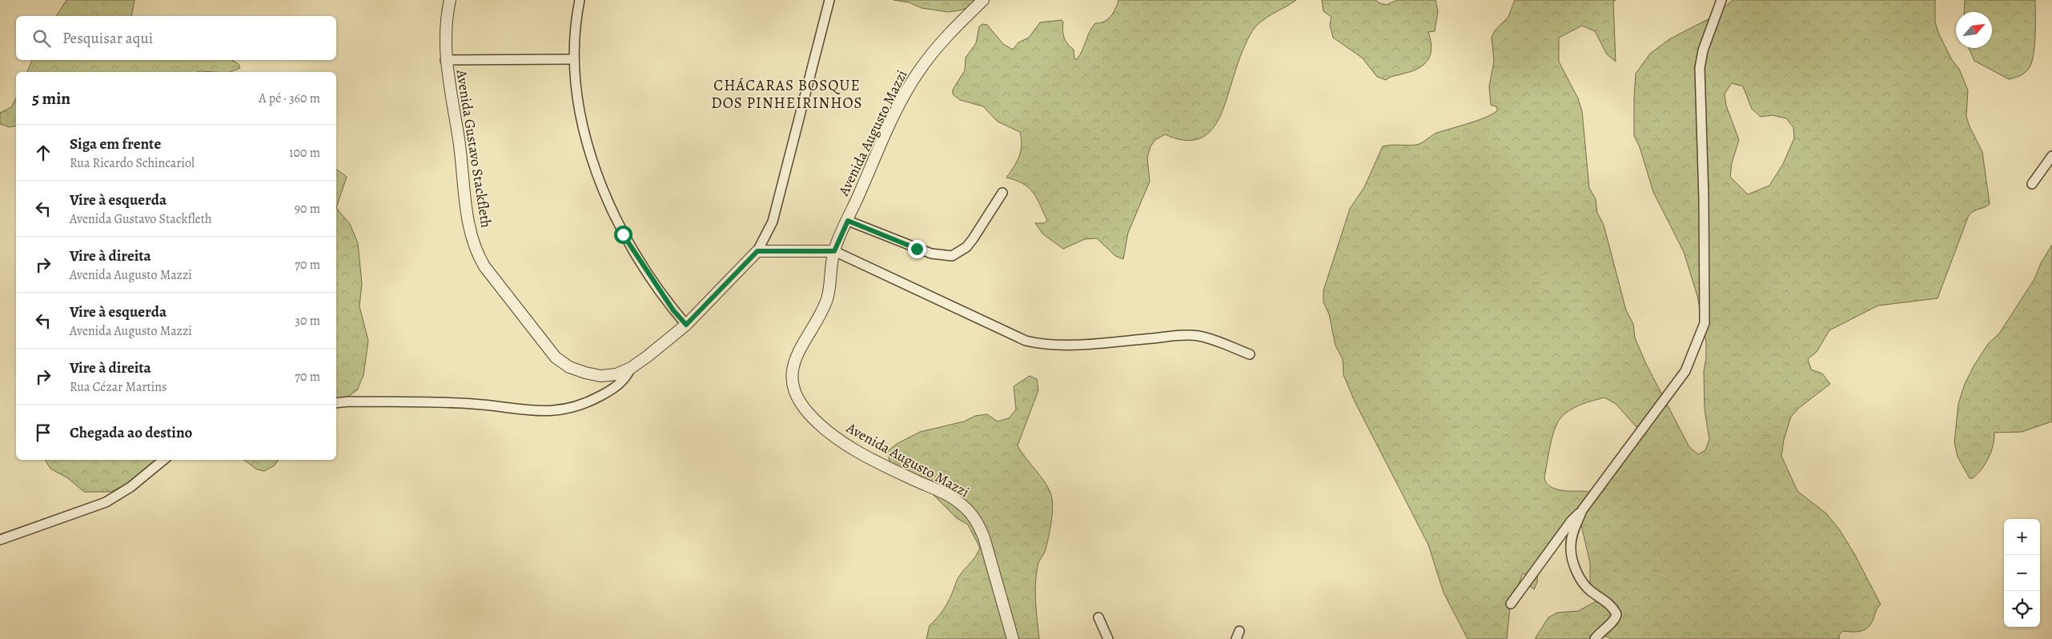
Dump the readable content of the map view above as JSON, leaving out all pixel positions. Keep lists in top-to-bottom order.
{
  "streets": {
    "street": ["Avenida Augusto Mazzi", "Avenida Gustavo Stackfleth"]
  },
  "districts": ["CHÁCARAS BOSQUE DOS PINHEIRINHOS"],
  "north": "top right",
  "page": {
    "search": "Pesquisar aqui",
    "heading": ["5 min", "A pé · 360 m"],
    "list": [
      ["Siga em frente", "Rua Ricardo Schincariol", "100 m"],
      ["Vire à esquerda", "Avenida Gustavo Stackfleth", "90 m"],
      ["Vire à direita", "Avenida Augusto Mazzi", "70 m"],
      ["Vire à esquerda", "Avenida Augusto Mazzi", "30 m"],
      ["Vire à direita", "Rua Cézar Martins", "70 m"],
      "Chegada ao destino"
    ],
    "map_buttons": ["+", "−"]
  }
}
